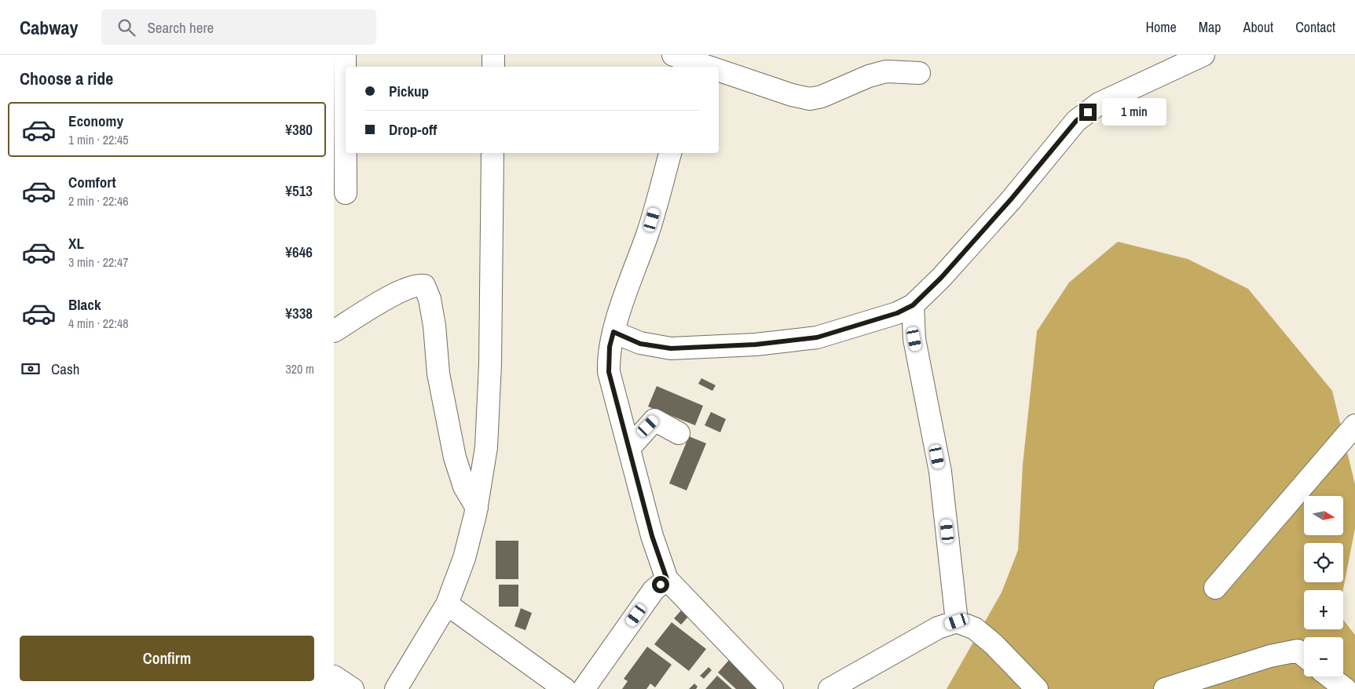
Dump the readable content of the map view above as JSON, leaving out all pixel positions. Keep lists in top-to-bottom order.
{
  "north": "right",
  "page": {
    "header": "Cabway",
    "search": "Search here",
    "nav": [
      "Home",
      "Map",
      "About",
      "Contact"
    ],
    "heading": "Choose a ride",
    "banner": ["Pickup", "Drop-off"],
    "bubble": "1 min",
    "list": [
      {
        "name": "Economy",
        "note": "1 min · 22:45",
        "value": "¥380"
      },
      {
        "name": "Comfort",
        "note": "2 min · 22:46",
        "value": "¥513"
      },
      {
        "name": "XL",
        "note": "3 min · 22:47",
        "value": "¥646"
      },
      {
        "name": "Black",
        "note": "4 min · 22:48",
        "value": "¥338"
      }
    ],
    "pay": ["Cash", "320 m"],
    "map_buttons": ["+", "−"],
    "buttons": "Confirm"
  }
}
